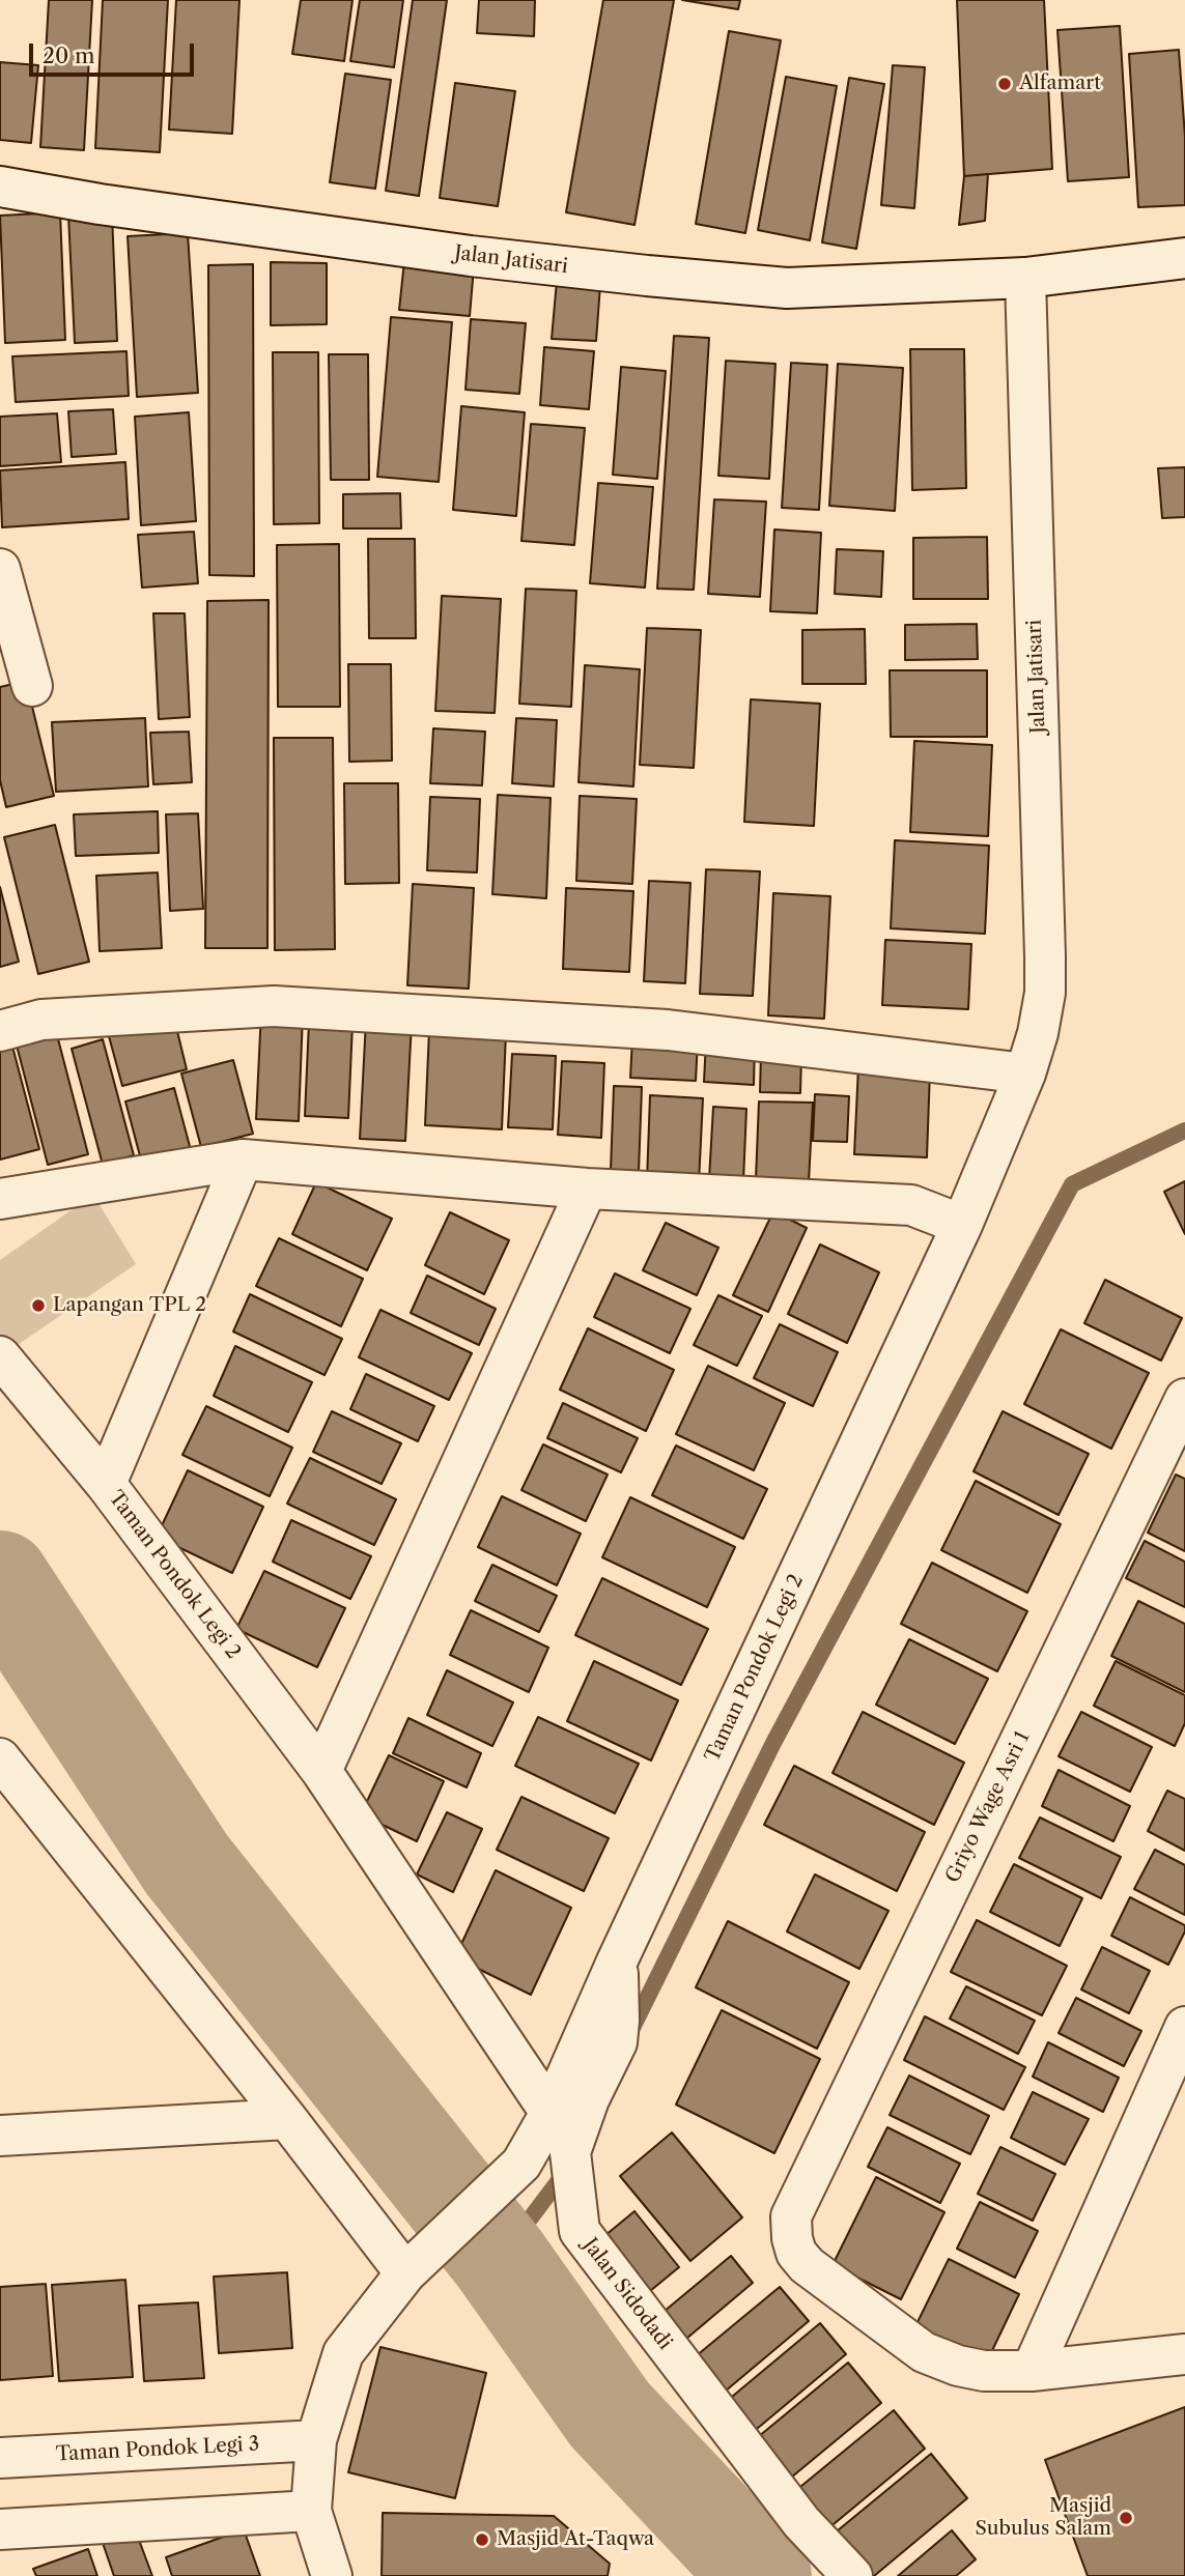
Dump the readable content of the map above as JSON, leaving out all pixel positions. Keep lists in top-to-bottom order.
{
  "streets": {
    "street": [
      "Jalan Jatisari",
      "Taman Pondok Legi 2",
      "Griyo Wage Asri 1",
      "Jalan Sidodadi",
      "Taman Pondok Legi 3"
    ]
  },
  "crossings": [
    ["Jalan Jatisari", "Taman Pondok Legi 2"],
    ["Taman Pondok Legi 2", "Jalan Sidodadi"]
  ],
  "places": [
    "Alfamart",
    "Lapangan TPL 2",
    "Masjid Subulus Salam",
    "Masjid At-Taqwa"
  ],
  "scale_bar": "20 m"
}
